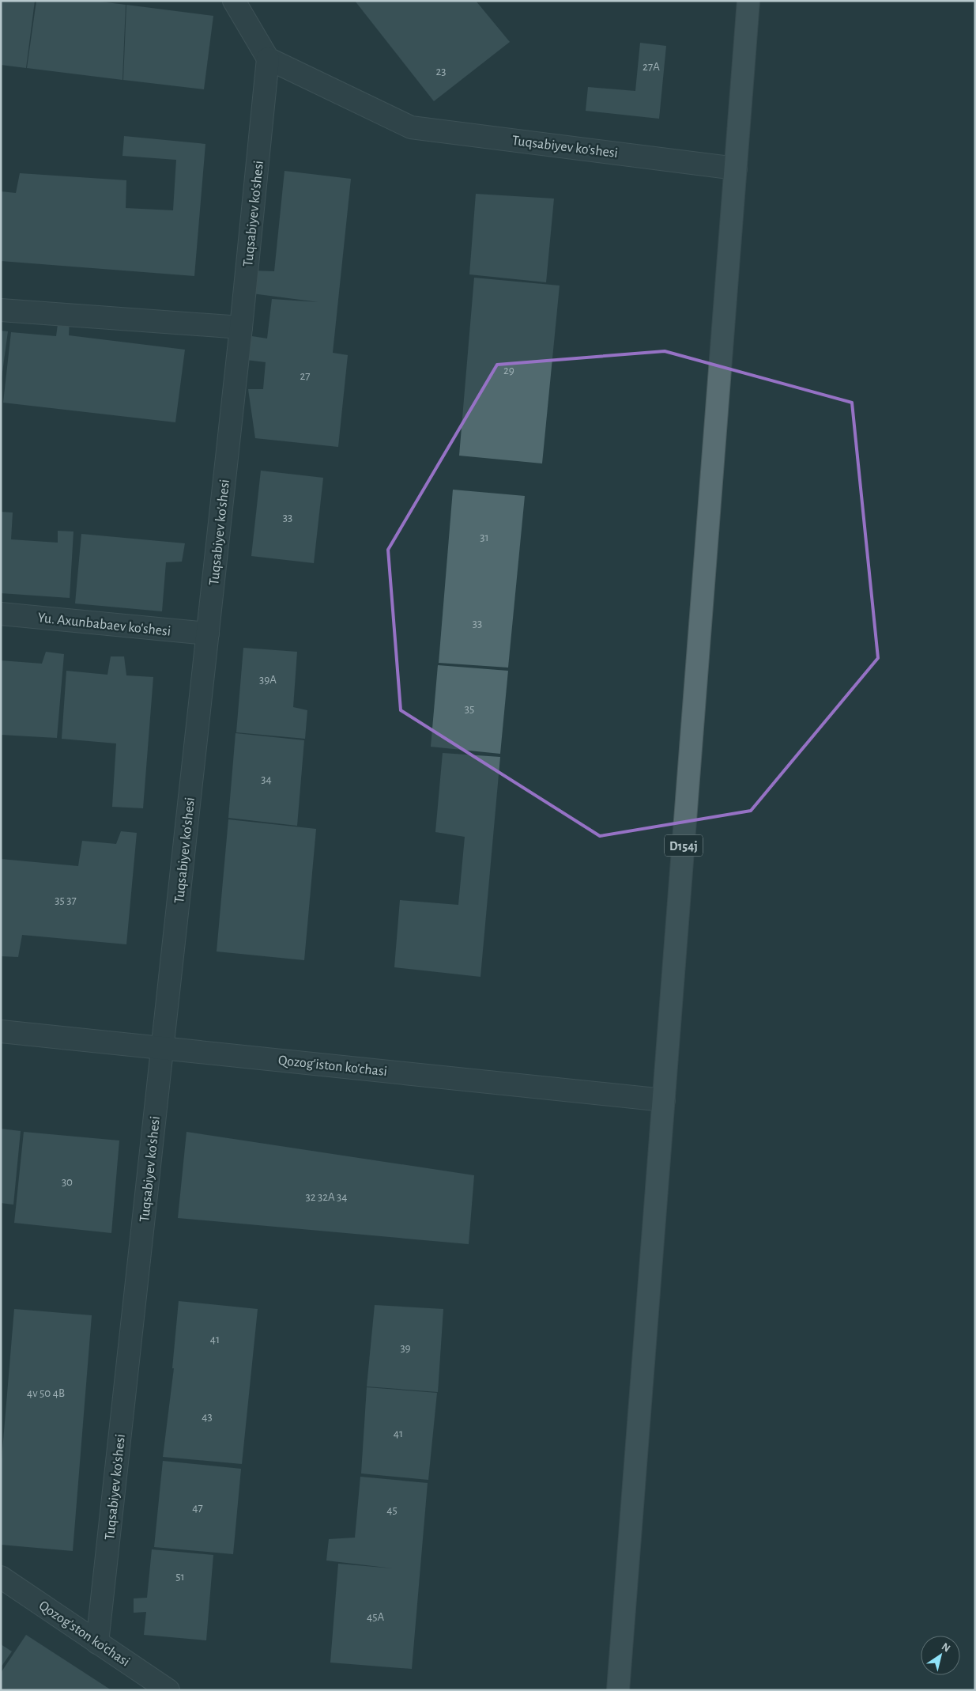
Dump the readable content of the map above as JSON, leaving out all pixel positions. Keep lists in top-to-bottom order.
{
  "streets": {
    "main road": ["D154j"],
    "street": [
      "Tuqsabiyev ko'shesi",
      "Yu. Axunbabaev ko'shesi",
      "Qozog'iston ko'chasi",
      "Qozog'ston ko'chasi"
    ]
  },
  "crossings": [
    ["Tuqsabiyev ko'shesi", "Yu. Axunbabaev ko'shesi"],
    ["Tuqsabiyev ko'shesi", "D154j"],
    ["Tuqsabiyev ko'shesi", "Qozog'iston ko'chasi"],
    ["Tuqsabiyev ko'shesi", "Qozog'ston ko'chasi"],
    ["D154j", "Qozog'iston ko'chasi"]
  ],
  "house_numbers": [
    "27A",
    "23",
    "29",
    "27",
    "33",
    "31",
    "33",
    "39A",
    "35",
    "34",
    "35 37",
    "30",
    "32 32A 34",
    "41",
    "39",
    "4v 50 4B",
    "43",
    "41",
    "47",
    "45",
    "51",
    "45A"
  ],
  "north": "top right"
}
